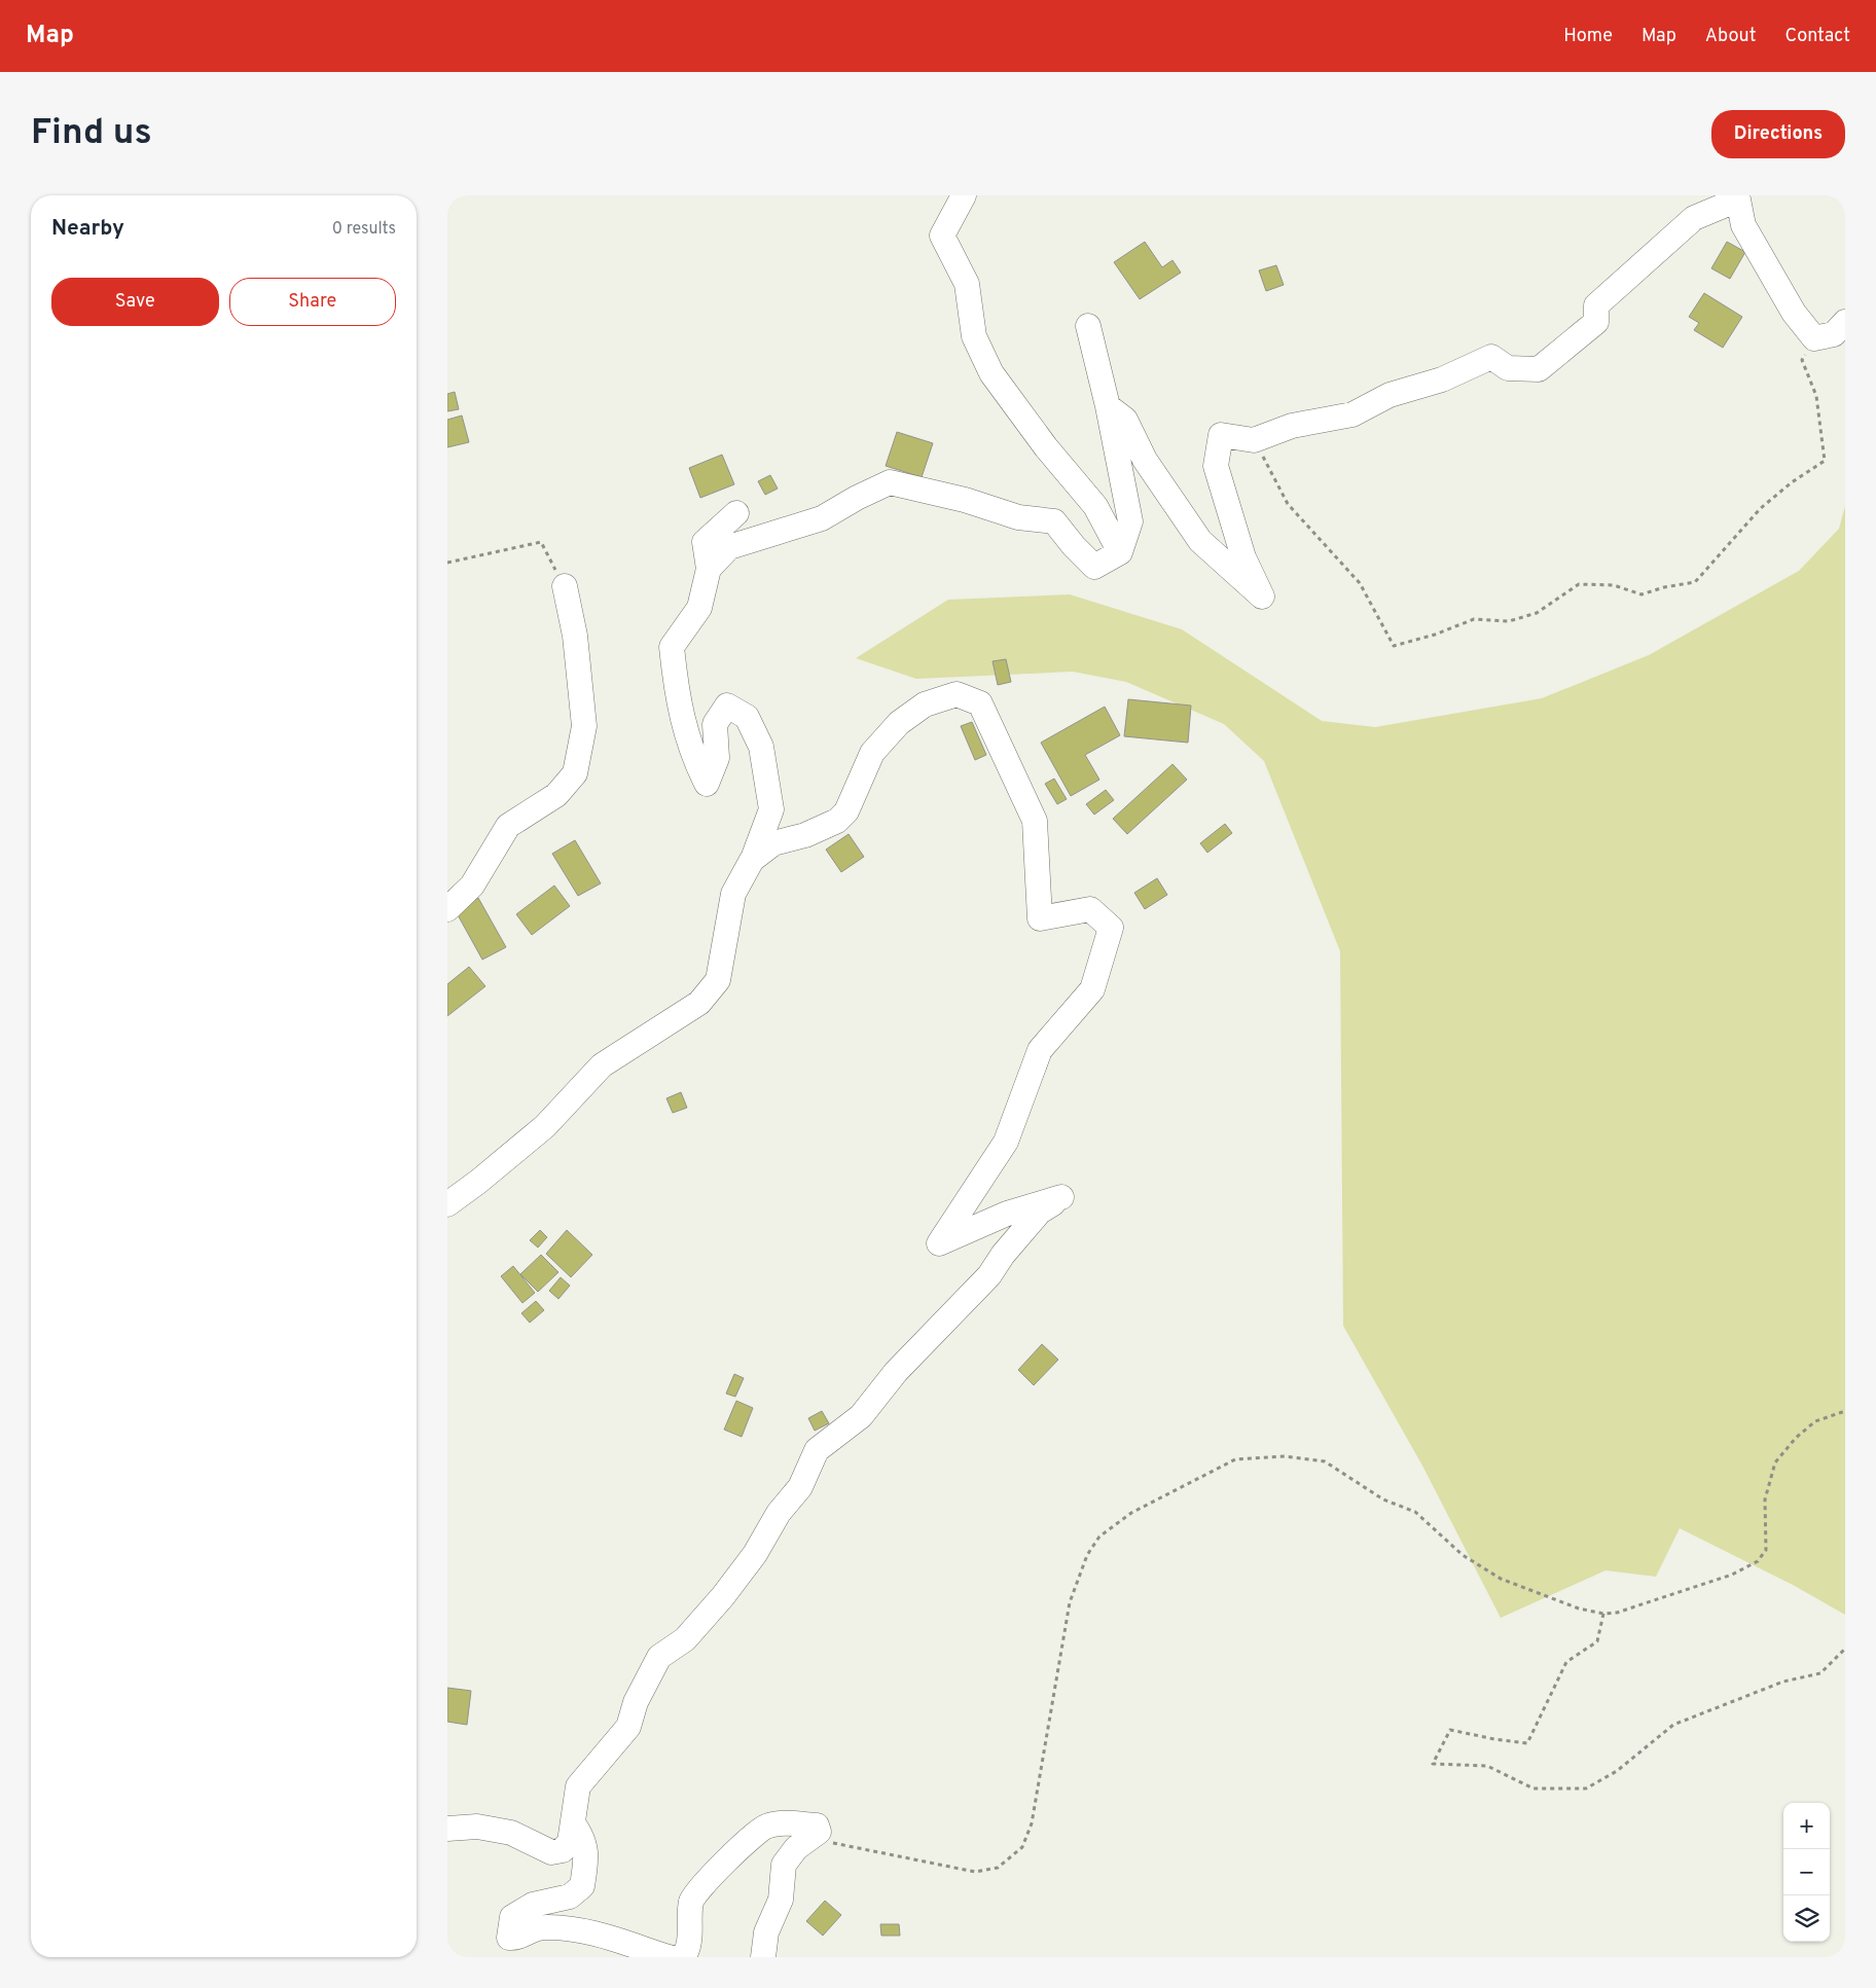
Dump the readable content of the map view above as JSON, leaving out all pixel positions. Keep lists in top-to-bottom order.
{
  "page": {
    "header": "Map",
    "nav": [
      "Home",
      "Map",
      "About",
      "Contact"
    ],
    "buttons": [
      "Directions",
      ["Save", "Share"]
    ],
    "title": "Find us",
    "heading": ["Nearby", "0 results"],
    "map_buttons": ["+", "−"]
  }
}
